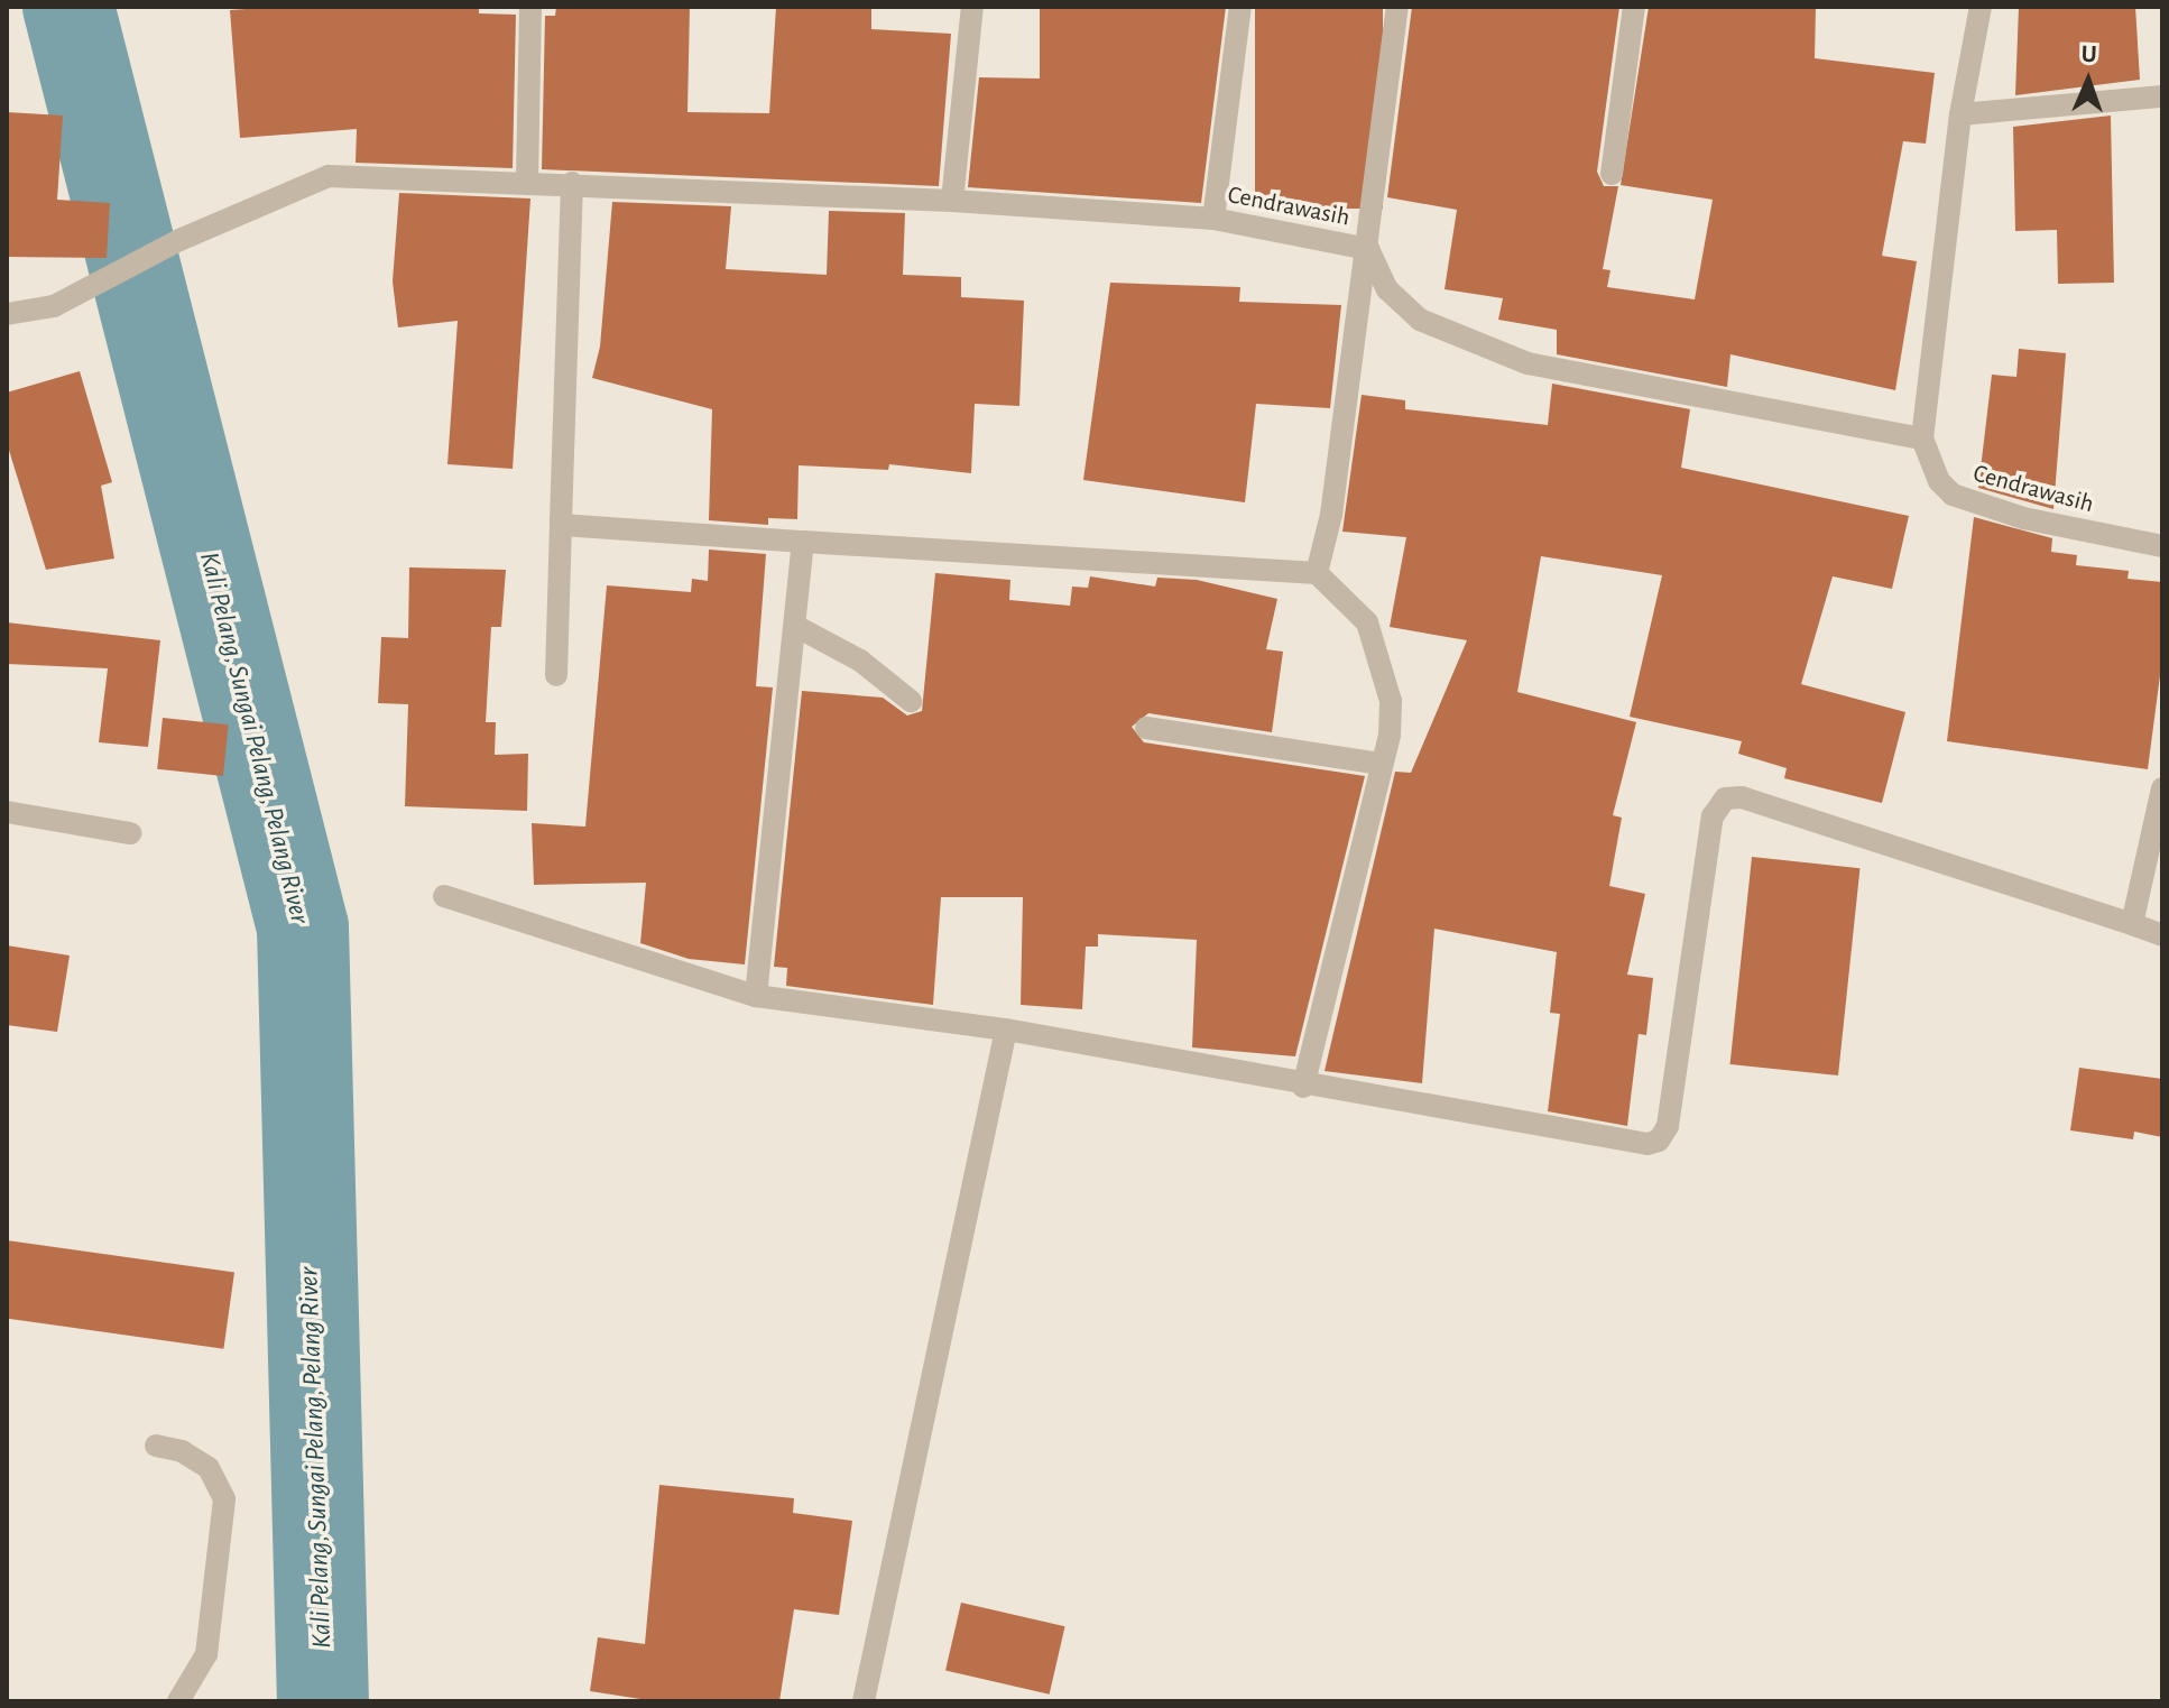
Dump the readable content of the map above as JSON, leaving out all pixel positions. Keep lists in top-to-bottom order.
{
  "streets": {
    "street": ["Cendrawasih"]
  },
  "water": ["Kali Pelang, Sungai Pelang, Pelang River"],
  "north": "top"
}
